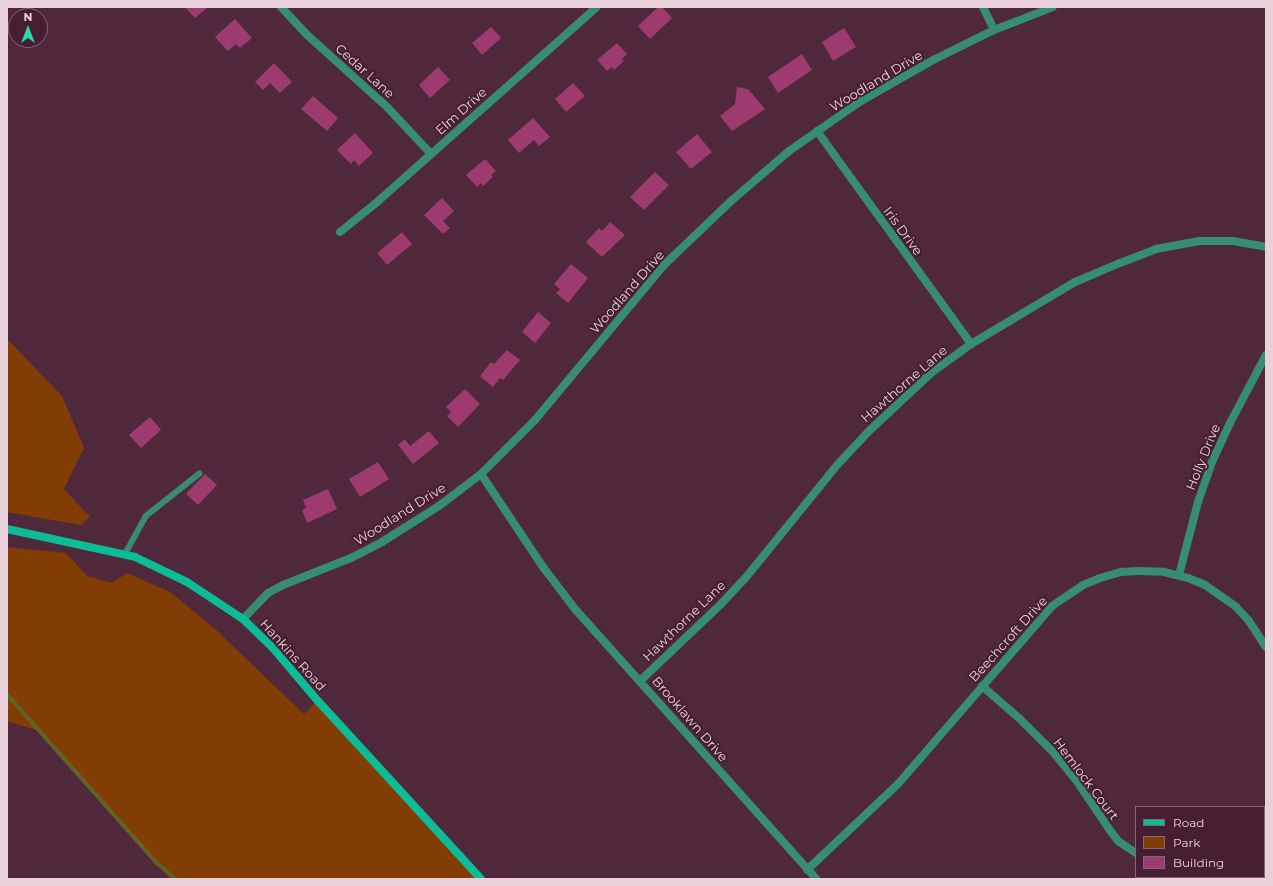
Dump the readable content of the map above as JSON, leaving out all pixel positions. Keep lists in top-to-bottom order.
{
  "streets": {
    "main road": ["Hankins Road"],
    "street": [
      "Cedar Lane",
      "Woodland Drive",
      "Elm Drive",
      "Iris Drive",
      "Hawthorne Lane",
      "Holly Drive",
      "Beechcroft Drive",
      "Brooklawn Drive",
      "Hemlock Court"
    ]
  },
  "crossings": [
    ["Cedar Lane", "Elm Drive"],
    ["Woodland Drive", "Iris Drive"],
    ["Woodland Drive", "Hankins Road"],
    ["Woodland Drive", "Brooklawn Drive"],
    ["Iris Drive", "Hawthorne Lane"],
    ["Hawthorne Lane", "Brooklawn Drive"],
    ["Holly Drive", "Beechcroft Drive"],
    ["Beechcroft Drive", "Brooklawn Drive"],
    ["Beechcroft Drive", "Hemlock Court"]
  ],
  "legend": ["Road", "Park", "Building"],
  "north": "top"
}
